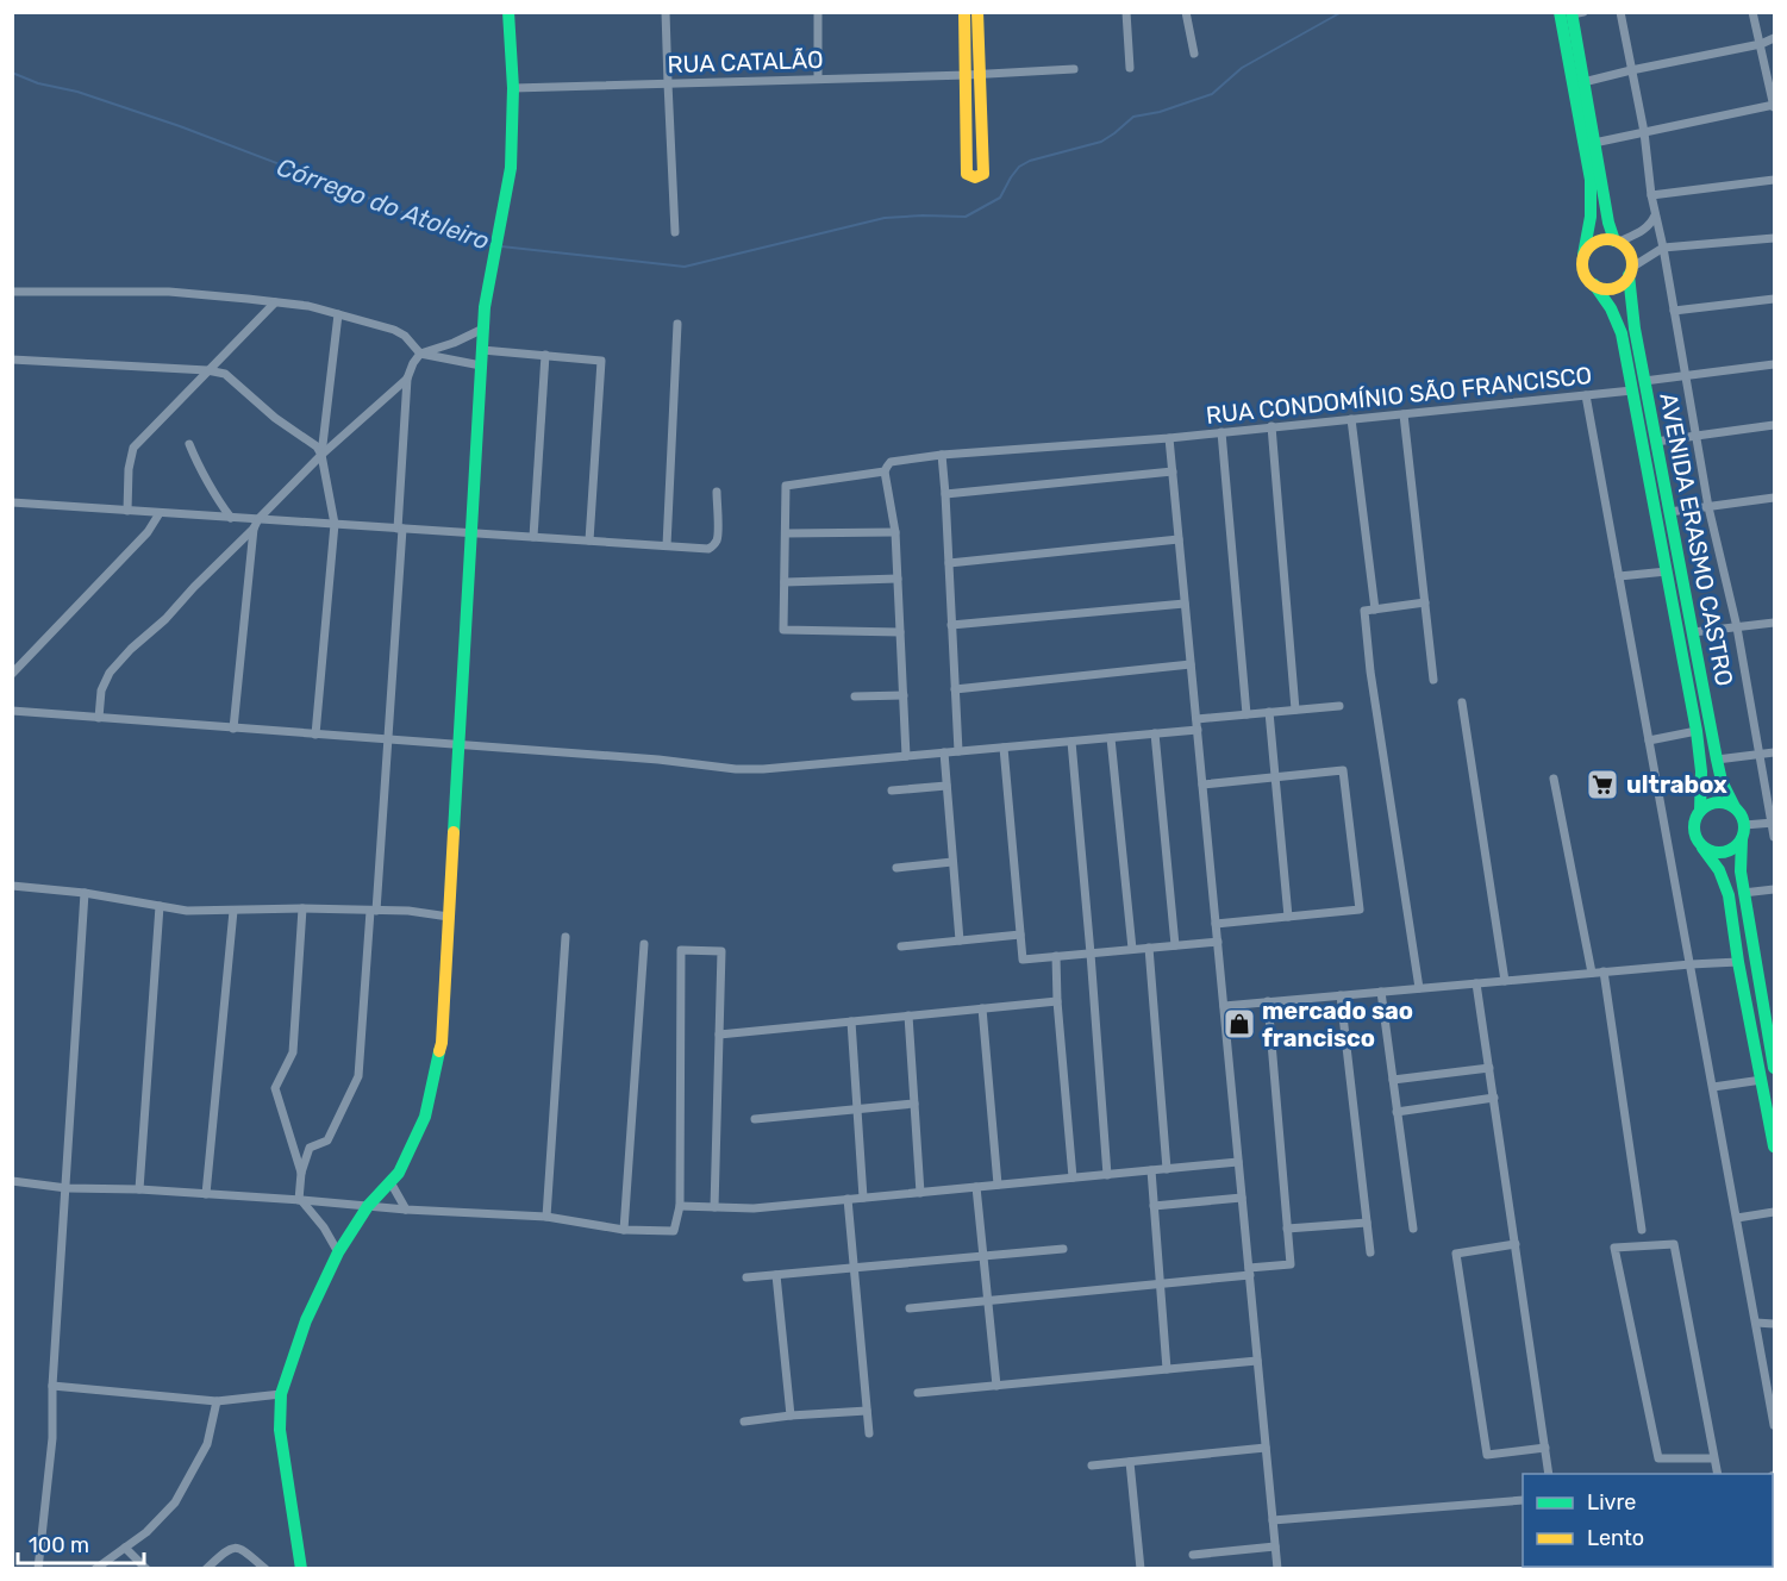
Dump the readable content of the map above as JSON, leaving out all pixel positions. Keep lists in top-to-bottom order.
{
  "streets": {
    "main road": ["AVENIDA ERASMO CASTRO"],
    "street": ["RUA CATALÃO", "RUA CONDOMÍNIO SÃO FRANCISCO"]
  },
  "crossings": [
    ["RUA CONDOMÍNIO SÃO FRANCISCO", "AVENIDA ERASMO CASTRO"]
  ],
  "water": ["Córrego do Atoleiro"],
  "places": {
    "supermarket": ["ultrabox"],
    "shop": ["mercado sao francisco"]
  },
  "legend": ["Livre", "Lento"],
  "scale_bar": "100 m"
}
